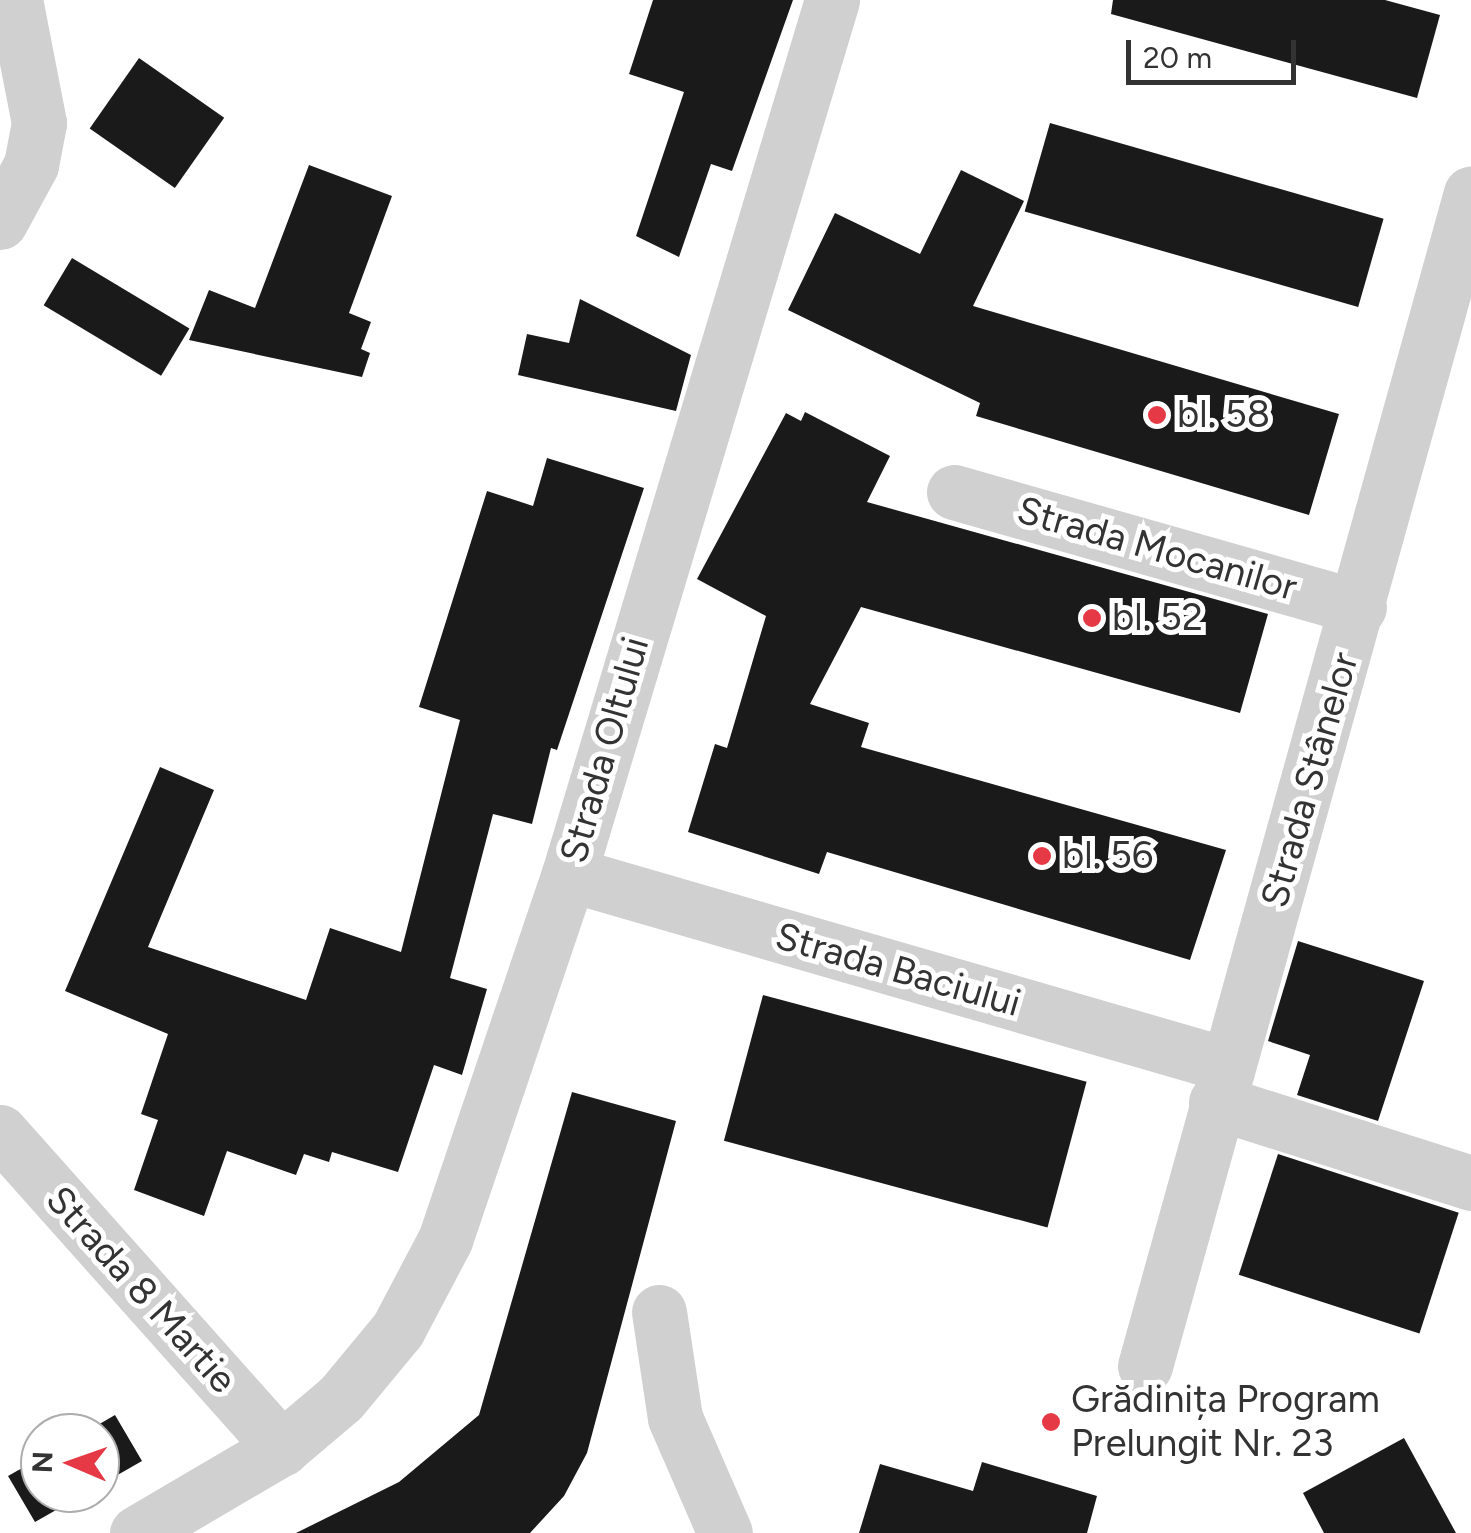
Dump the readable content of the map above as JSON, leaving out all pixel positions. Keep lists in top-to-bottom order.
{
  "streets": {
    "street": [
      "Strada Mocanilor",
      "Strada Oltului",
      "Strada Stânelor",
      "Strada Baciului",
      "Strada 8 Martie"
    ]
  },
  "crossings": [
    ["Strada Mocanilor", "Strada Stânelor"],
    ["Strada Oltului", "Strada Baciului"],
    ["Strada Oltului", "Strada 8 Martie"],
    ["Strada Stânelor", "Strada Baciului"]
  ],
  "places": [
    "bl. 58",
    "bl. 52",
    "bl. 56",
    "Grădinița Program Prelungit Nr. 23"
  ],
  "scale_bar": "20 m",
  "north": "left"
}
